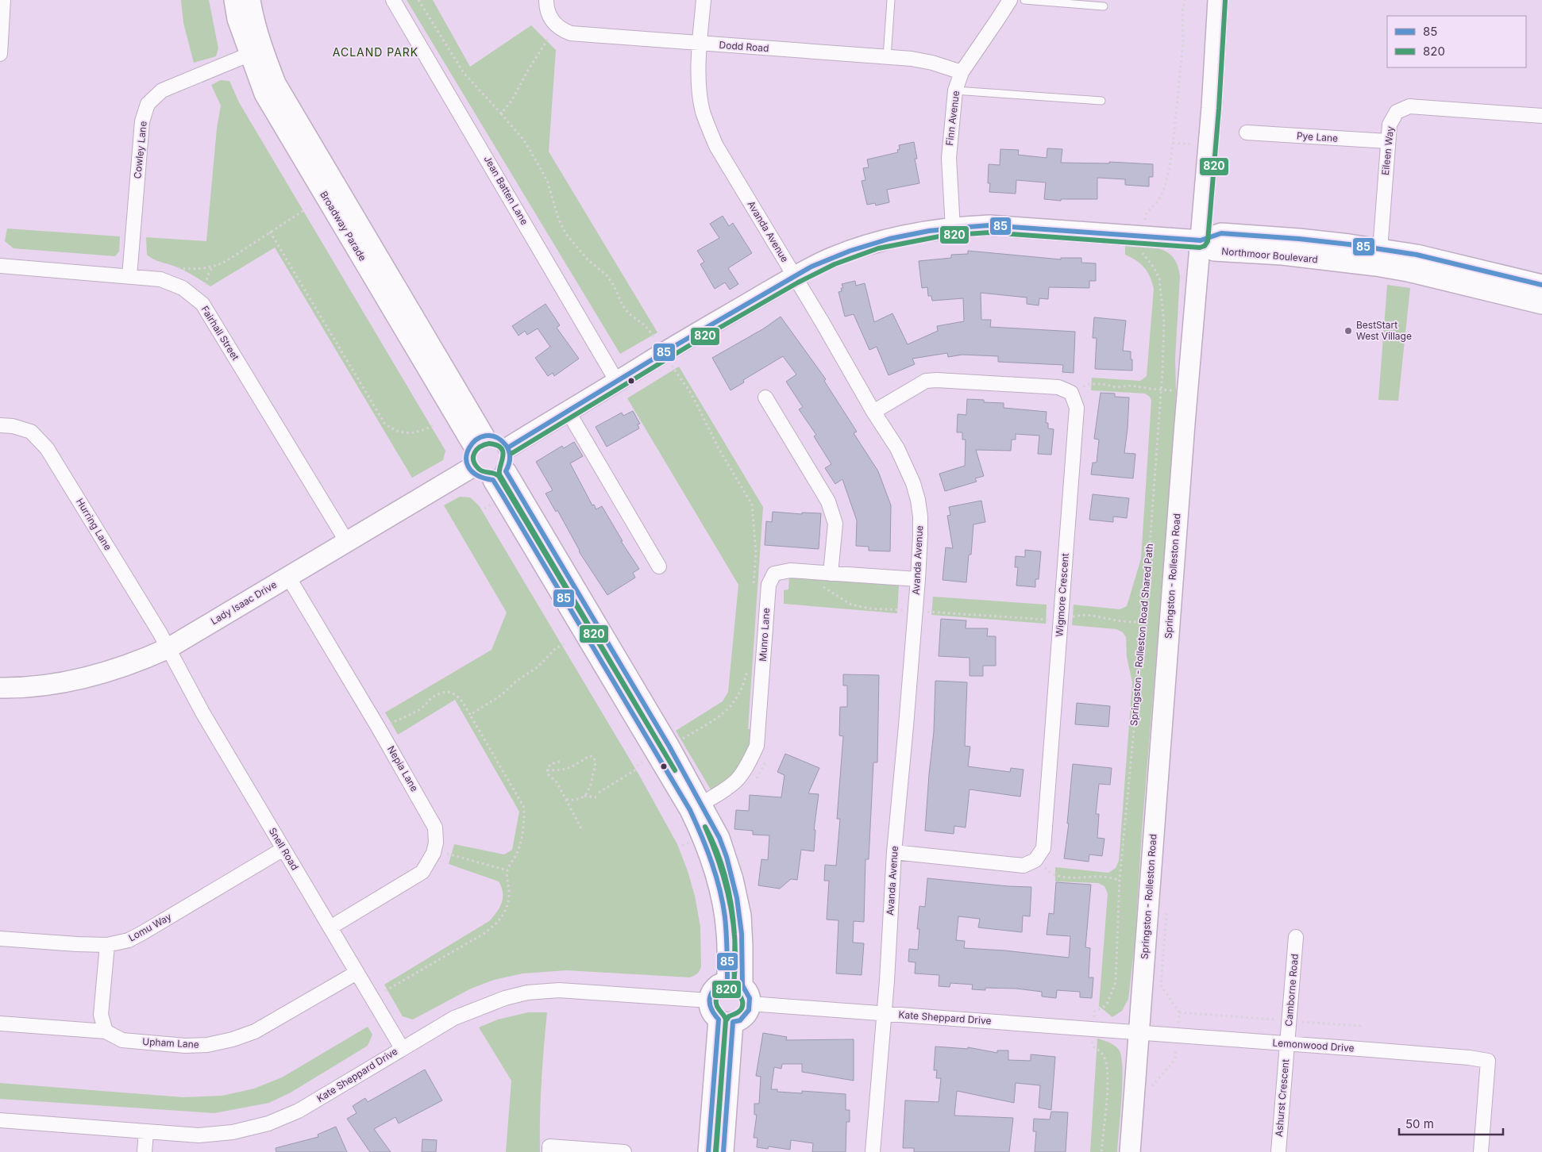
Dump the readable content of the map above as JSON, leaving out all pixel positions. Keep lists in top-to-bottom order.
{
  "streets": {
    "street": [
      "Dodd Road",
      "Finn Avenue",
      "Pye Lane",
      "Cowley Lane",
      "Eileen Way",
      "Jean Batten Lane",
      "Broadway Parade",
      "Avanda Avenue",
      "Northmoor Boulevard",
      "Fairhall Street",
      "Hurring Lane",
      "Springston - Rolleston Road",
      "Wigmore Crescent",
      "Lady Isaac Drive",
      "Munro Lane",
      "Nepia Lane",
      "Snell Road",
      "Lomu Way",
      "Camborne Road",
      "Kate Sheppard Drive",
      "Upham Lane",
      "Lemonwood Drive",
      "Ashurst Crescent"
    ],
    "path": ["Springston - Rolleston Road Shared Path"]
  },
  "crossings": [
    ["Dodd Road", "Finn Avenue"],
    ["Dodd Road", "Avanda Avenue"],
    ["Pye Lane", "Eileen Way"],
    ["Cowley Lane", "Broadway Parade"],
    ["Cowley Lane", "Fairhall Street"],
    ["Eileen Way", "Northmoor Boulevard"],
    ["Broadway Parade", "Lady Isaac Drive"],
    ["Avanda Avenue", "Wigmore Crescent"],
    ["Avanda Avenue", "Munro Lane"],
    ["Avanda Avenue", "Kate Sheppard Drive"],
    ["Northmoor Boulevard", "Springston - Rolleston Road"],
    ["Fairhall Street", "Lady Isaac Drive"],
    ["Hurring Lane", "Lady Isaac Drive"],
    ["Hurring Lane", "Snell Road"],
    ["Springston - Rolleston Road", "Kate Sheppard Drive"],
    ["Springston - Rolleston Road", "Lemonwood Drive"],
    ["Lady Isaac Drive", "Nepia Lane"],
    ["Lady Isaac Drive", "Snell Road"],
    ["Nepia Lane", "Snell Road"],
    ["Snell Road", "Lomu Way"],
    ["Snell Road", "Kate Sheppard Drive"],
    ["Snell Road", "Upham Lane"],
    ["Camborne Road", "Lemonwood Drive"],
    ["Camborne Road", "Ashurst Crescent"],
    ["Kate Sheppard Drive", "Lemonwood Drive"],
    ["Lemonwood Drive", "Ashurst Crescent"]
  ],
  "districts": ["ACLAND PARK"],
  "places": ["BestStart West Village"],
  "lines": ["transit line 820", "transit line 85"],
  "legend": ["85", "820"],
  "scale_bar": "50 m"
}
